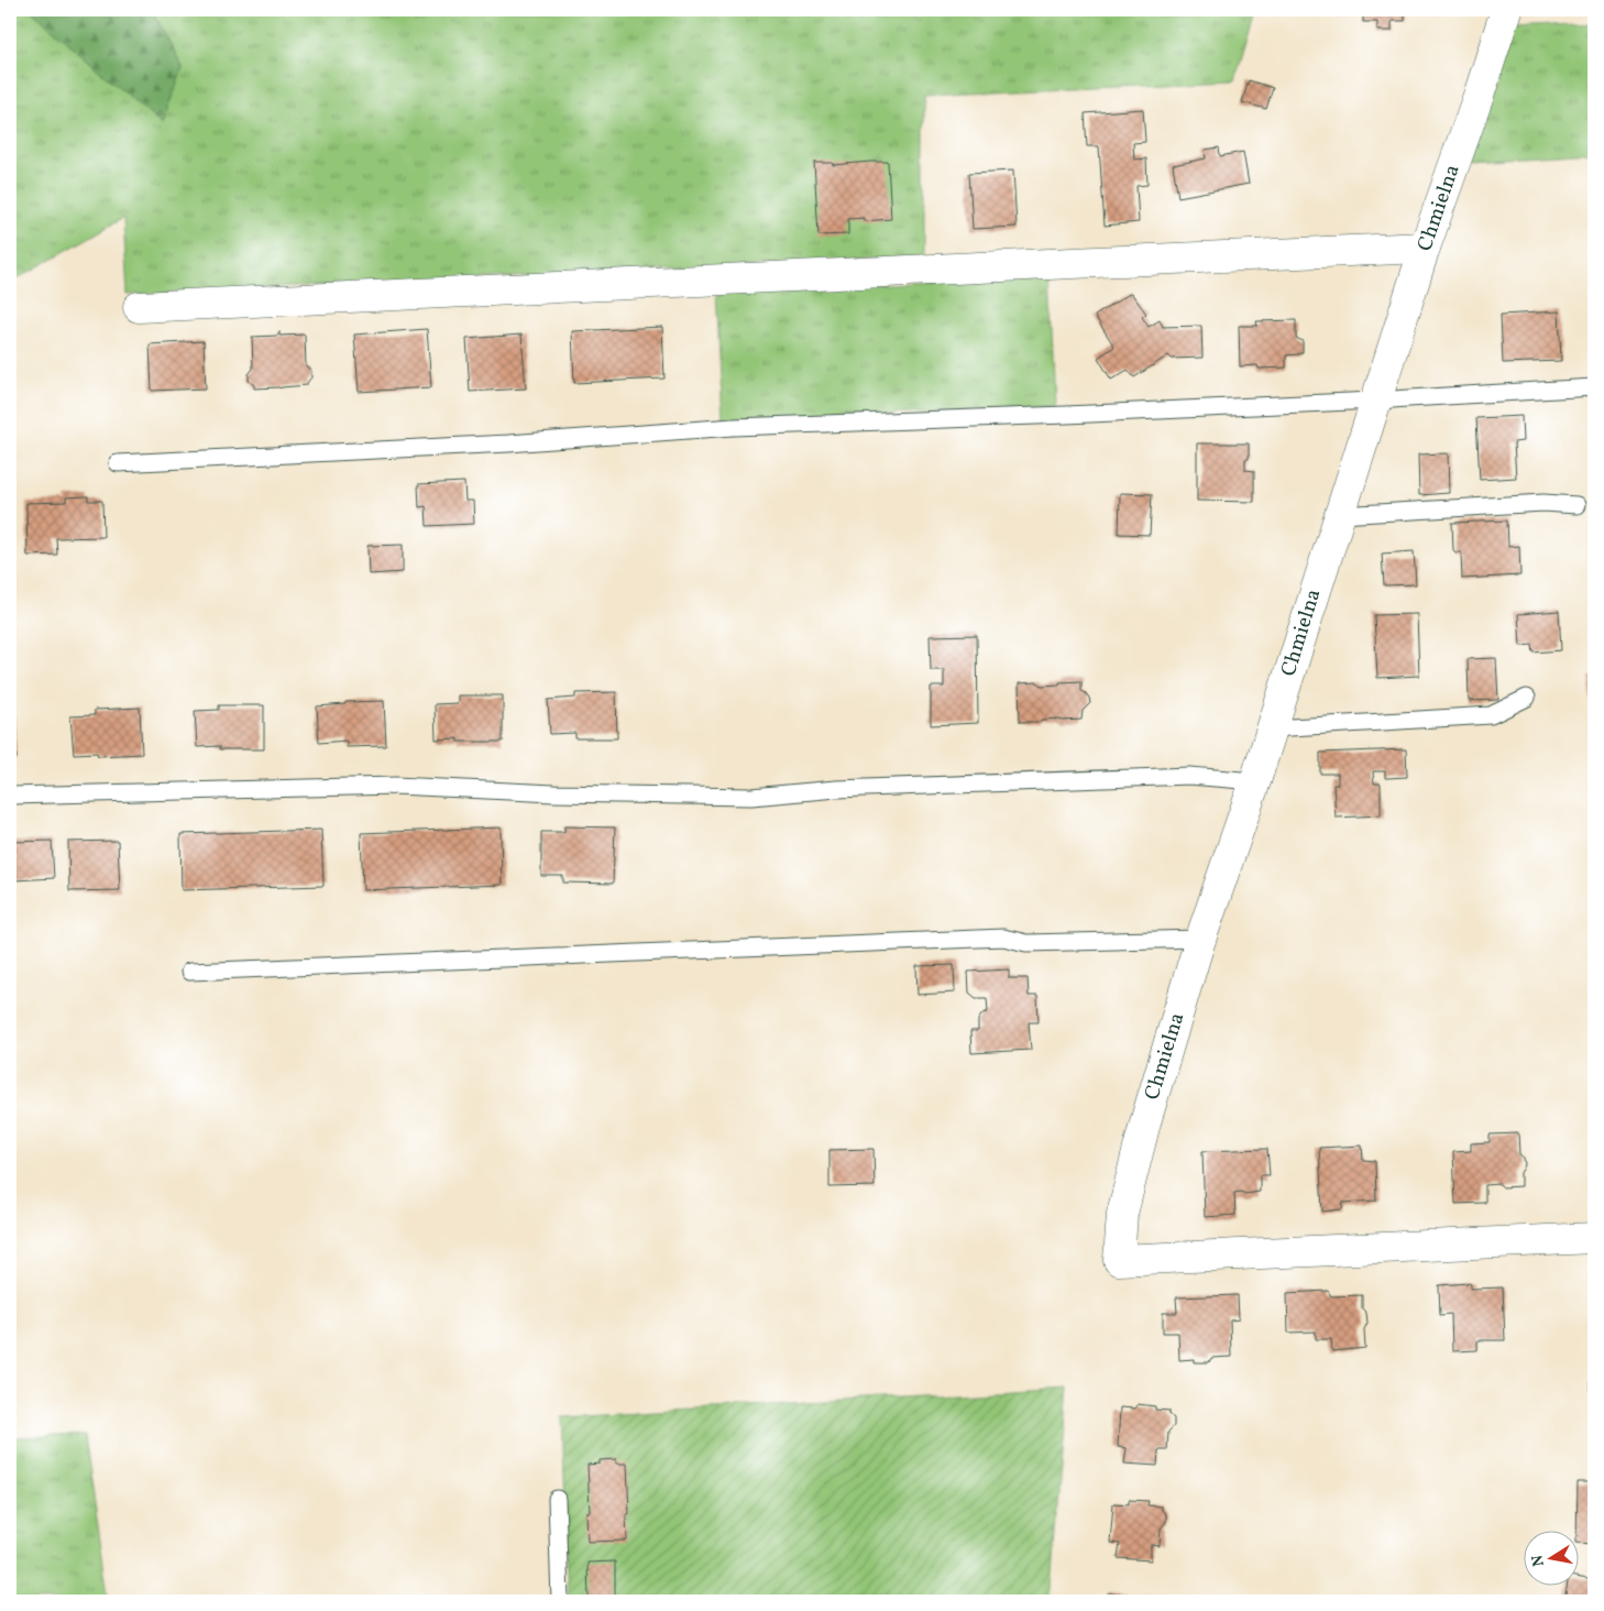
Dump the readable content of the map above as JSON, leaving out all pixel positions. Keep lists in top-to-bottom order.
{
  "streets": {
    "street": ["Chmielna"]
  },
  "north": "left"
}
